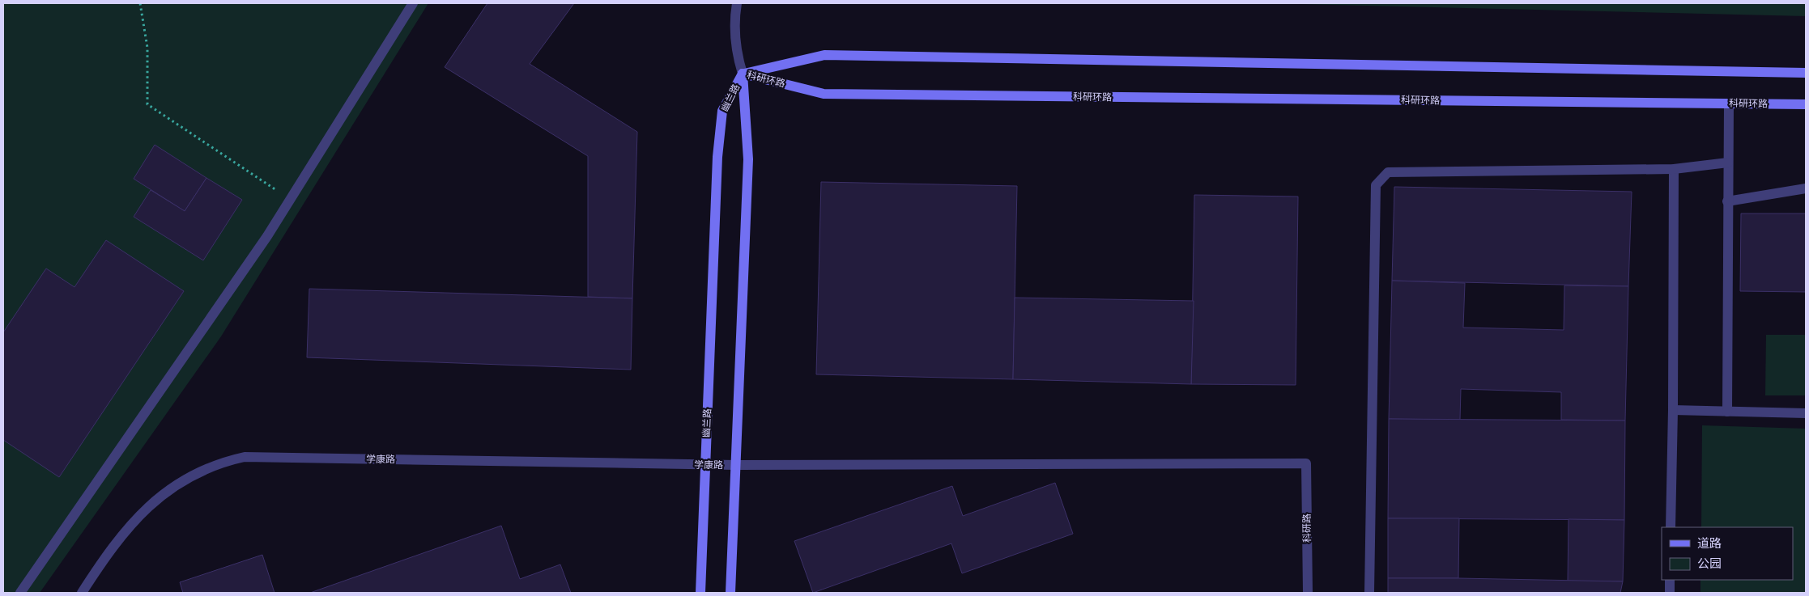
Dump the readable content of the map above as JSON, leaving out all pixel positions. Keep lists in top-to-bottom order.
{
  "streets": {
    "street": [
      "科研环路",
      "幽兰路",
      "学康路",
      "科研路"
    ]
  },
  "crossings": [
    ["科研环路", "幽兰路"],
    ["幽兰路", "学康路"],
    ["学康路", "科研路"]
  ],
  "legend": ["道路", "公园"]
}
